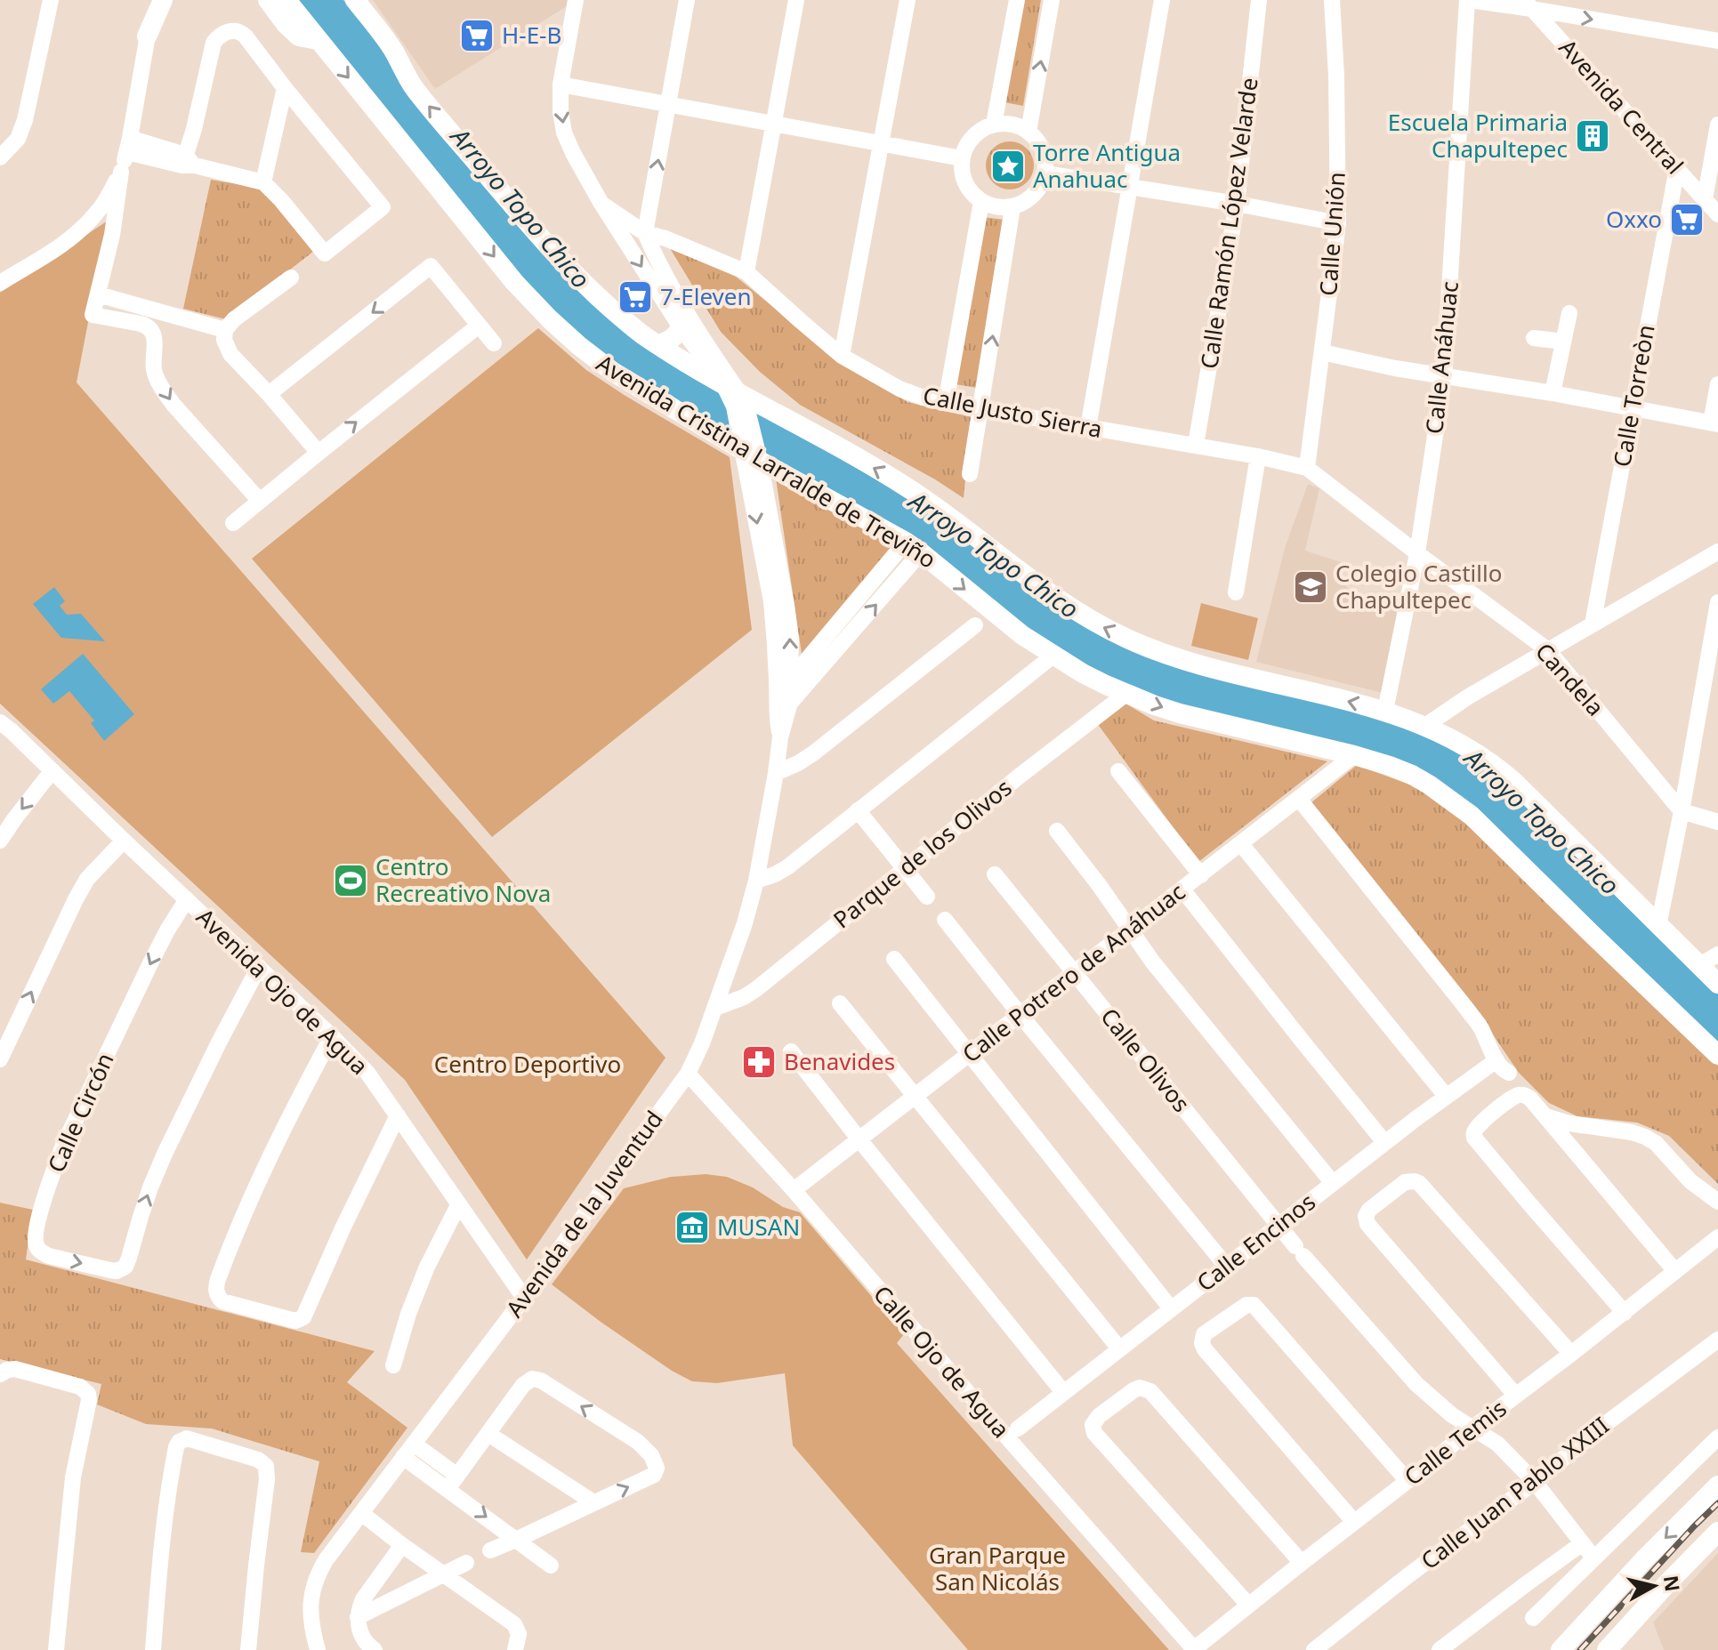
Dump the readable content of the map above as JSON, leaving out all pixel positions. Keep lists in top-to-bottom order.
{
  "streets": {
    "main road": ["Avenida Cristina Larralde de Treviño"],
    "street": [
      "Avenida Central",
      "Calle Ramón López Velarde",
      "Calle Unión",
      "Calle Anáhuac",
      "Calle Torreòn",
      "Calle Justo Sierra",
      "Candela",
      "Parque de los Olivos",
      "Calle Potrero de Anáhuac",
      "Avenida Ojo de Agua",
      "Calle Olivos",
      "Calle Circón",
      "Avenida de la Juventud",
      "Calle Encinos",
      "Calle Ojo de Agua",
      "Calle Temis",
      "Calle Juan Pablo XXIII"
    ]
  },
  "crossings": [
    ["Avenida Central", "Calle Torreòn"],
    ["Calle Ramón López Velarde", "Calle Justo Sierra"],
    ["Calle Unión", "Calle Justo Sierra"],
    ["Calle Unión", "Candela"],
    ["Calle Anáhuac", "Candela"],
    ["Calle Justo Sierra", "Candela"],
    ["Avenida Cristina Larralde de Treviño", "Parque de los Olivos"],
    ["Avenida Cristina Larralde de Treviño", "Calle Potrero de Anáhuac"],
    ["Avenida Cristina Larralde de Treviño", "Avenida de la Juventud"],
    ["Parque de los Olivos", "Avenida de la Juventud"],
    ["Calle Potrero de Anáhuac", "Calle Olivos"],
    ["Calle Potrero de Anáhuac", "Calle Ojo de Agua"],
    ["Avenida Ojo de Agua", "Calle Circón"],
    ["Avenida Ojo de Agua", "Avenida de la Juventud"],
    ["Calle Olivos", "Calle Encinos"],
    ["Calle Olivos", "Calle Temis"],
    ["Calle Olivos", "Calle Juan Pablo XXIII"],
    ["Avenida de la Juventud", "Calle Ojo de Agua"],
    ["Calle Ojo de Agua", "Calle Temis"]
  ],
  "water": ["Arroyo Topo Chico"],
  "parks": ["Centro Deportivo", "Gran Parque San Nicolás"],
  "places": {
    "supermarket": ["H-E-B", "Oxxo", "7-Eleven"],
    "building": ["Escuela Primaria Chapultepec"],
    "place": ["Torre Antigua Anahuac"],
    "school or university": ["Colegio Castillo Chapultepec"],
    "sports": ["Centro Recreativo Nova"],
    "pharmacy": ["Benavides"],
    "museum": ["MUSAN"]
  },
  "north": "right"
}
